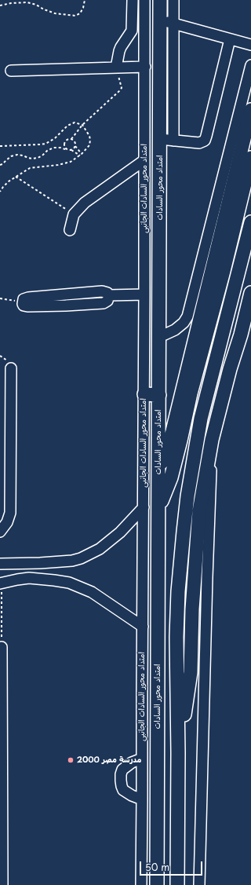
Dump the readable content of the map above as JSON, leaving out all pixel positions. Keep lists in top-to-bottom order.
{
  "streets": {
    "main road": ["امتداد محور السادات"],
    "street": ["امتداد محور السادات الجانبى"]
  },
  "places": ["مدرسة مصر 2000"],
  "scale_bar": "50 m"
}
